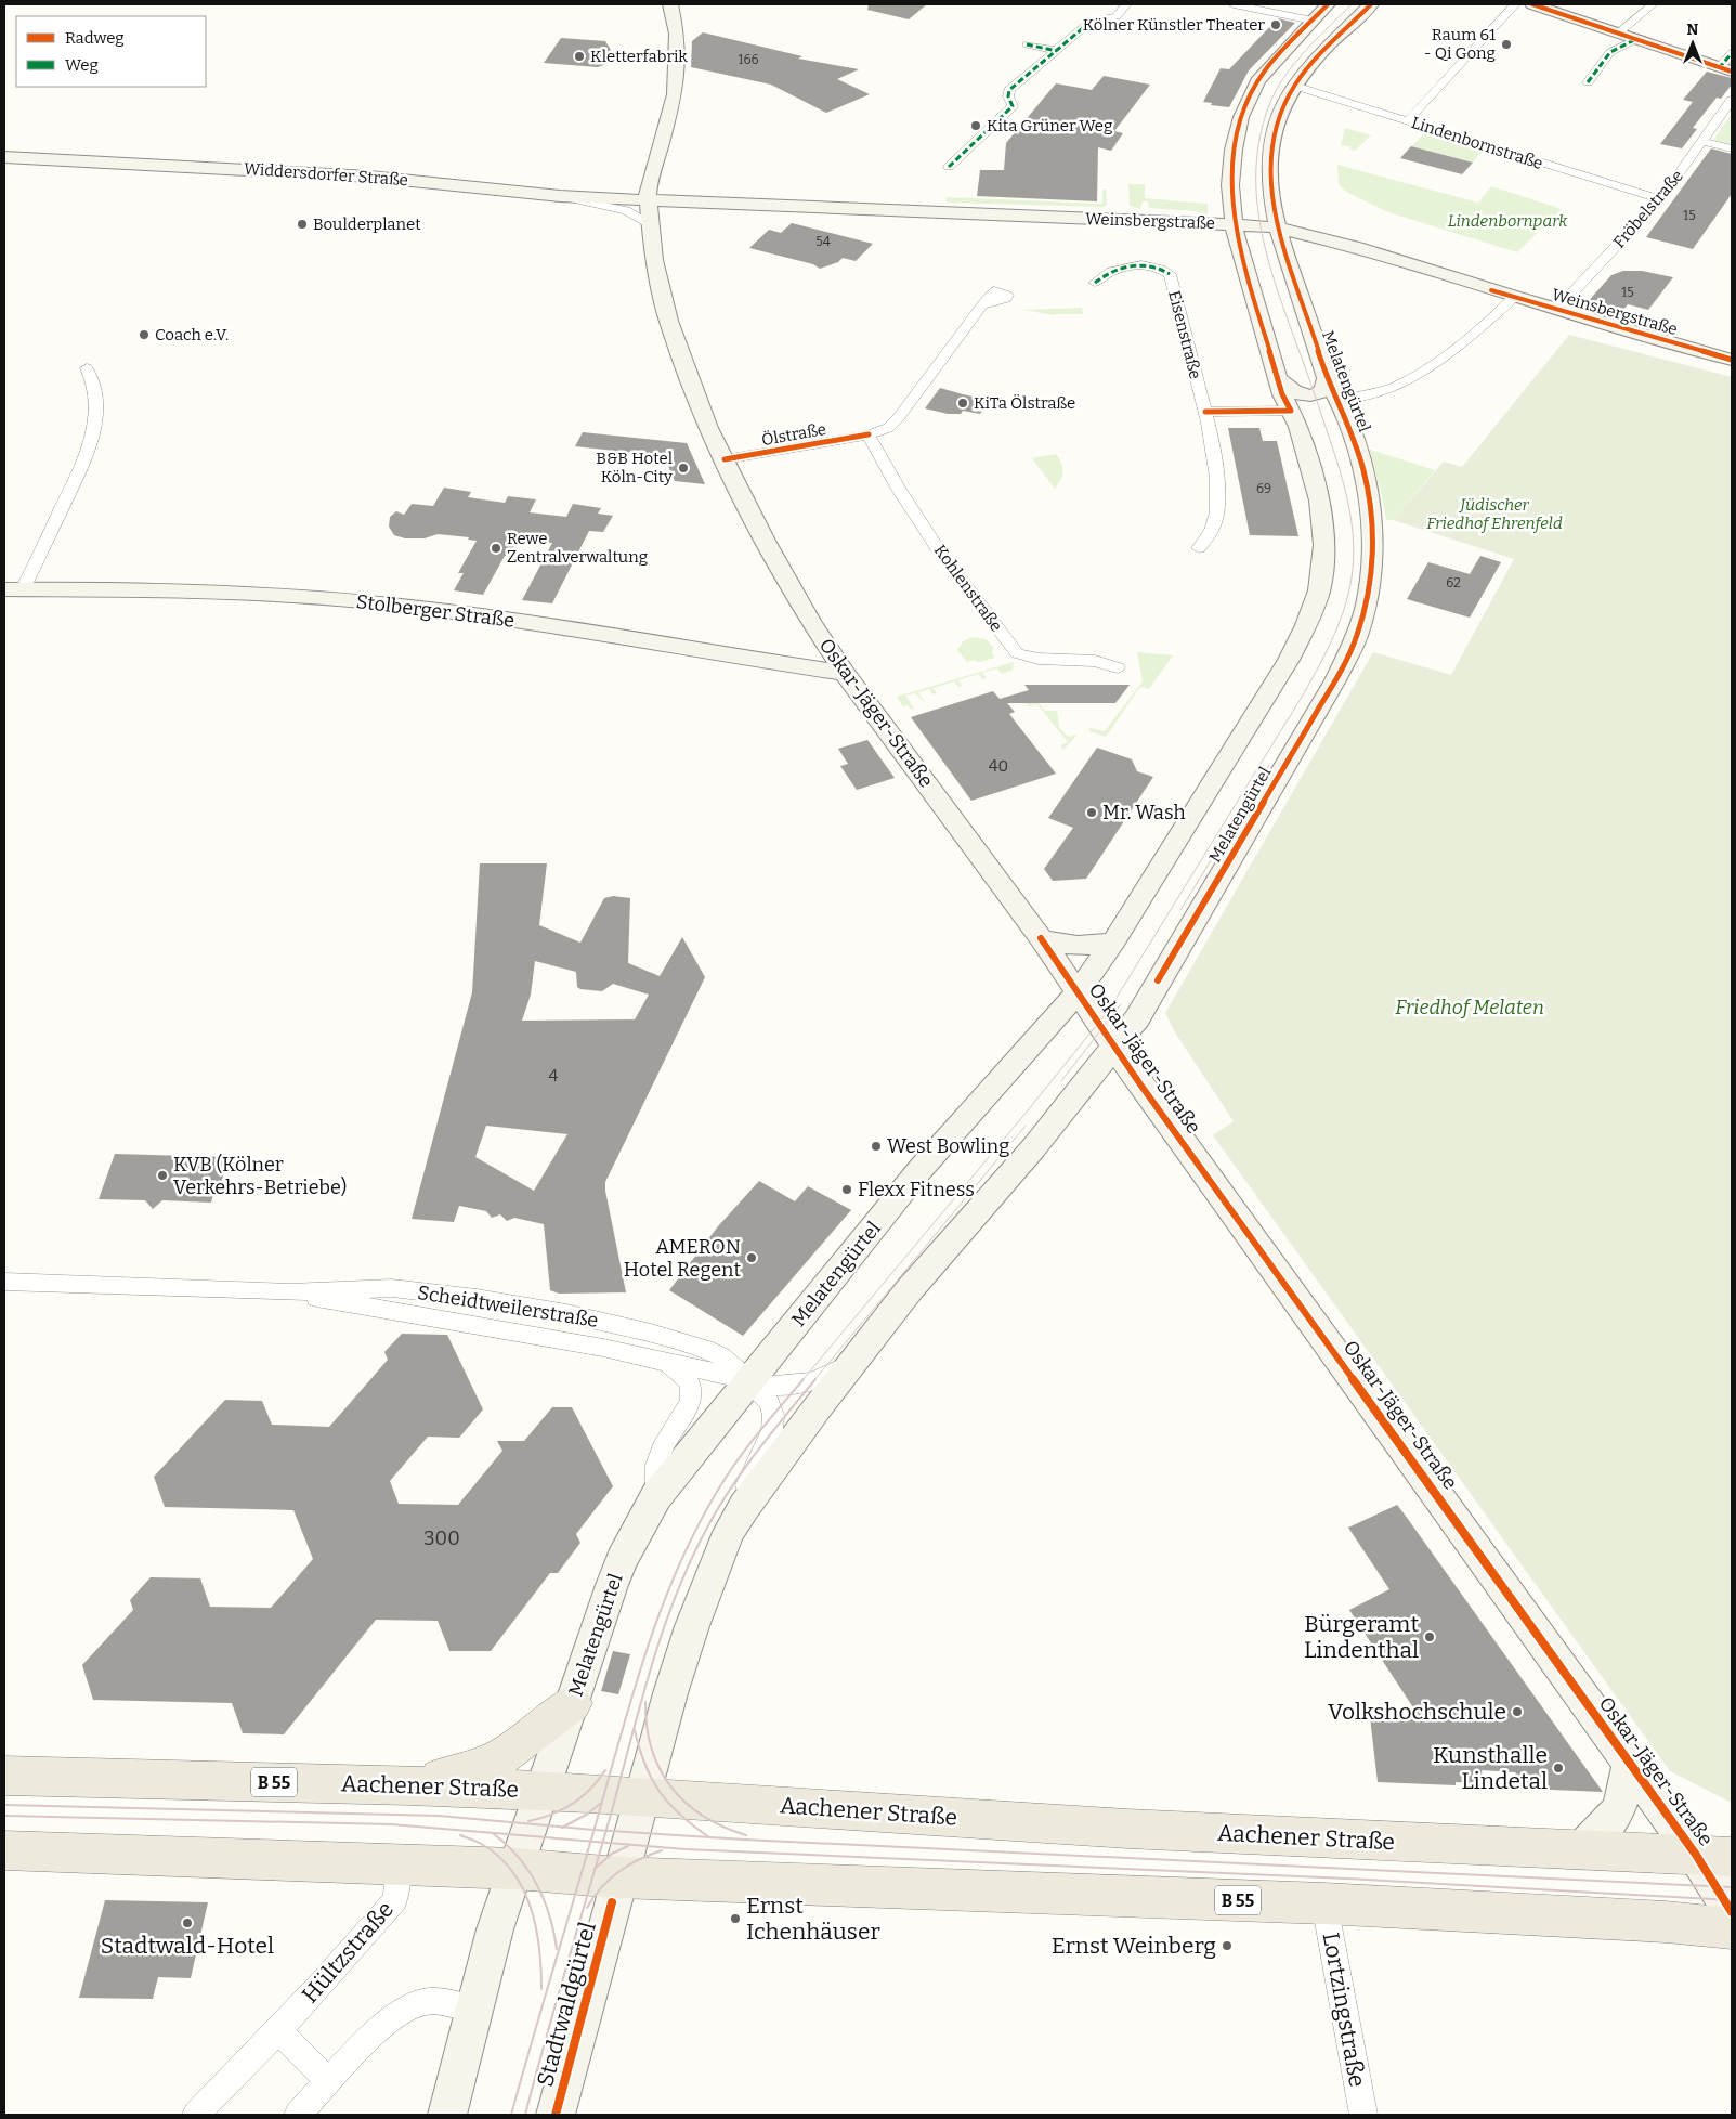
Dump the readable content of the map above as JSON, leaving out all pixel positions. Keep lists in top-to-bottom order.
{
  "streets": {
    "main road": [
      "Widdersdorfer Straße",
      "Weinsbergstraße",
      "Melatengürtel",
      "Stolberger Straße",
      "Oskar-Jäger-Straße",
      "B 55",
      "Aachener Straße",
      "Stadtwaldgürtel"
    ],
    "street": [
      "Lindenbornstraße",
      "Fröbelstraße",
      "Eisenstraße",
      "Ölstraße",
      "Kohlenstraße",
      "Scheidtweilerstraße",
      "Hültzstraße",
      "Lortzingstraße"
    ]
  },
  "crossings": [
    ["Lindenbornstraße", "Fröbelstraße"],
    ["Lindenbornstraße", "Melatengürtel"],
    ["Widdersdorfer Straße", "Weinsbergstraße"],
    ["Widdersdorfer Straße", "Oskar-Jäger-Straße"],
    ["Fröbelstraße", "Weinsbergstraße"],
    ["Weinsbergstraße", "Melatengürtel"],
    ["Weinsbergstraße", "Oskar-Jäger-Straße"],
    ["Melatengürtel", "Oskar-Jäger-Straße"],
    ["Melatengürtel", "Scheidtweilerstraße"],
    ["Melatengürtel", "Aachener Straße"],
    ["Melatengürtel", "Stadtwaldgürtel"],
    ["Ölstraße", "Kohlenstraße"],
    ["Ölstraße", "Oskar-Jäger-Straße"],
    ["Stolberger Straße", "Oskar-Jäger-Straße"],
    ["Oskar-Jäger-Straße", "Aachener Straße"],
    ["B 55", "Hültzstraße"],
    ["B 55", "Stadtwaldgürtel"],
    ["B 55", "Lortzingstraße"],
    ["Aachener Straße", "Stadtwaldgürtel"]
  ],
  "parks": ["Lindenbornpark", "Jüdischer Friedhof Ehrenfeld", "Friedhof Melaten"],
  "places": [
    "Kölner Künstler Theater",
    "Raum 61 - Qi Gong",
    "Kletterfabrik",
    "Kita Grüner Weg",
    "Boulderplanet",
    "Coach e.V.",
    "KiTa Ölstraße",
    "B&B Hotel Köln-City",
    "Rewe Zentralverwaltung",
    "Mr. Wash",
    "West Bowling",
    "KVB (Kölner Verkehrs-Betriebe)",
    "Flexx Fitness",
    "AMERON Hotel Regent",
    "Bürgeramt Lindenthal",
    "Volkshochschule",
    "Kunsthalle Lindetal",
    "Ernst Ichenhäuser",
    "Stadtwald-Hotel",
    "Ernst Weinberg"
  ],
  "house_numbers": [
    "166",
    "15",
    "54",
    "15",
    "69",
    "62",
    "40",
    "4",
    "300"
  ],
  "legend": ["Radweg", "Weg"],
  "north": "top"
}
